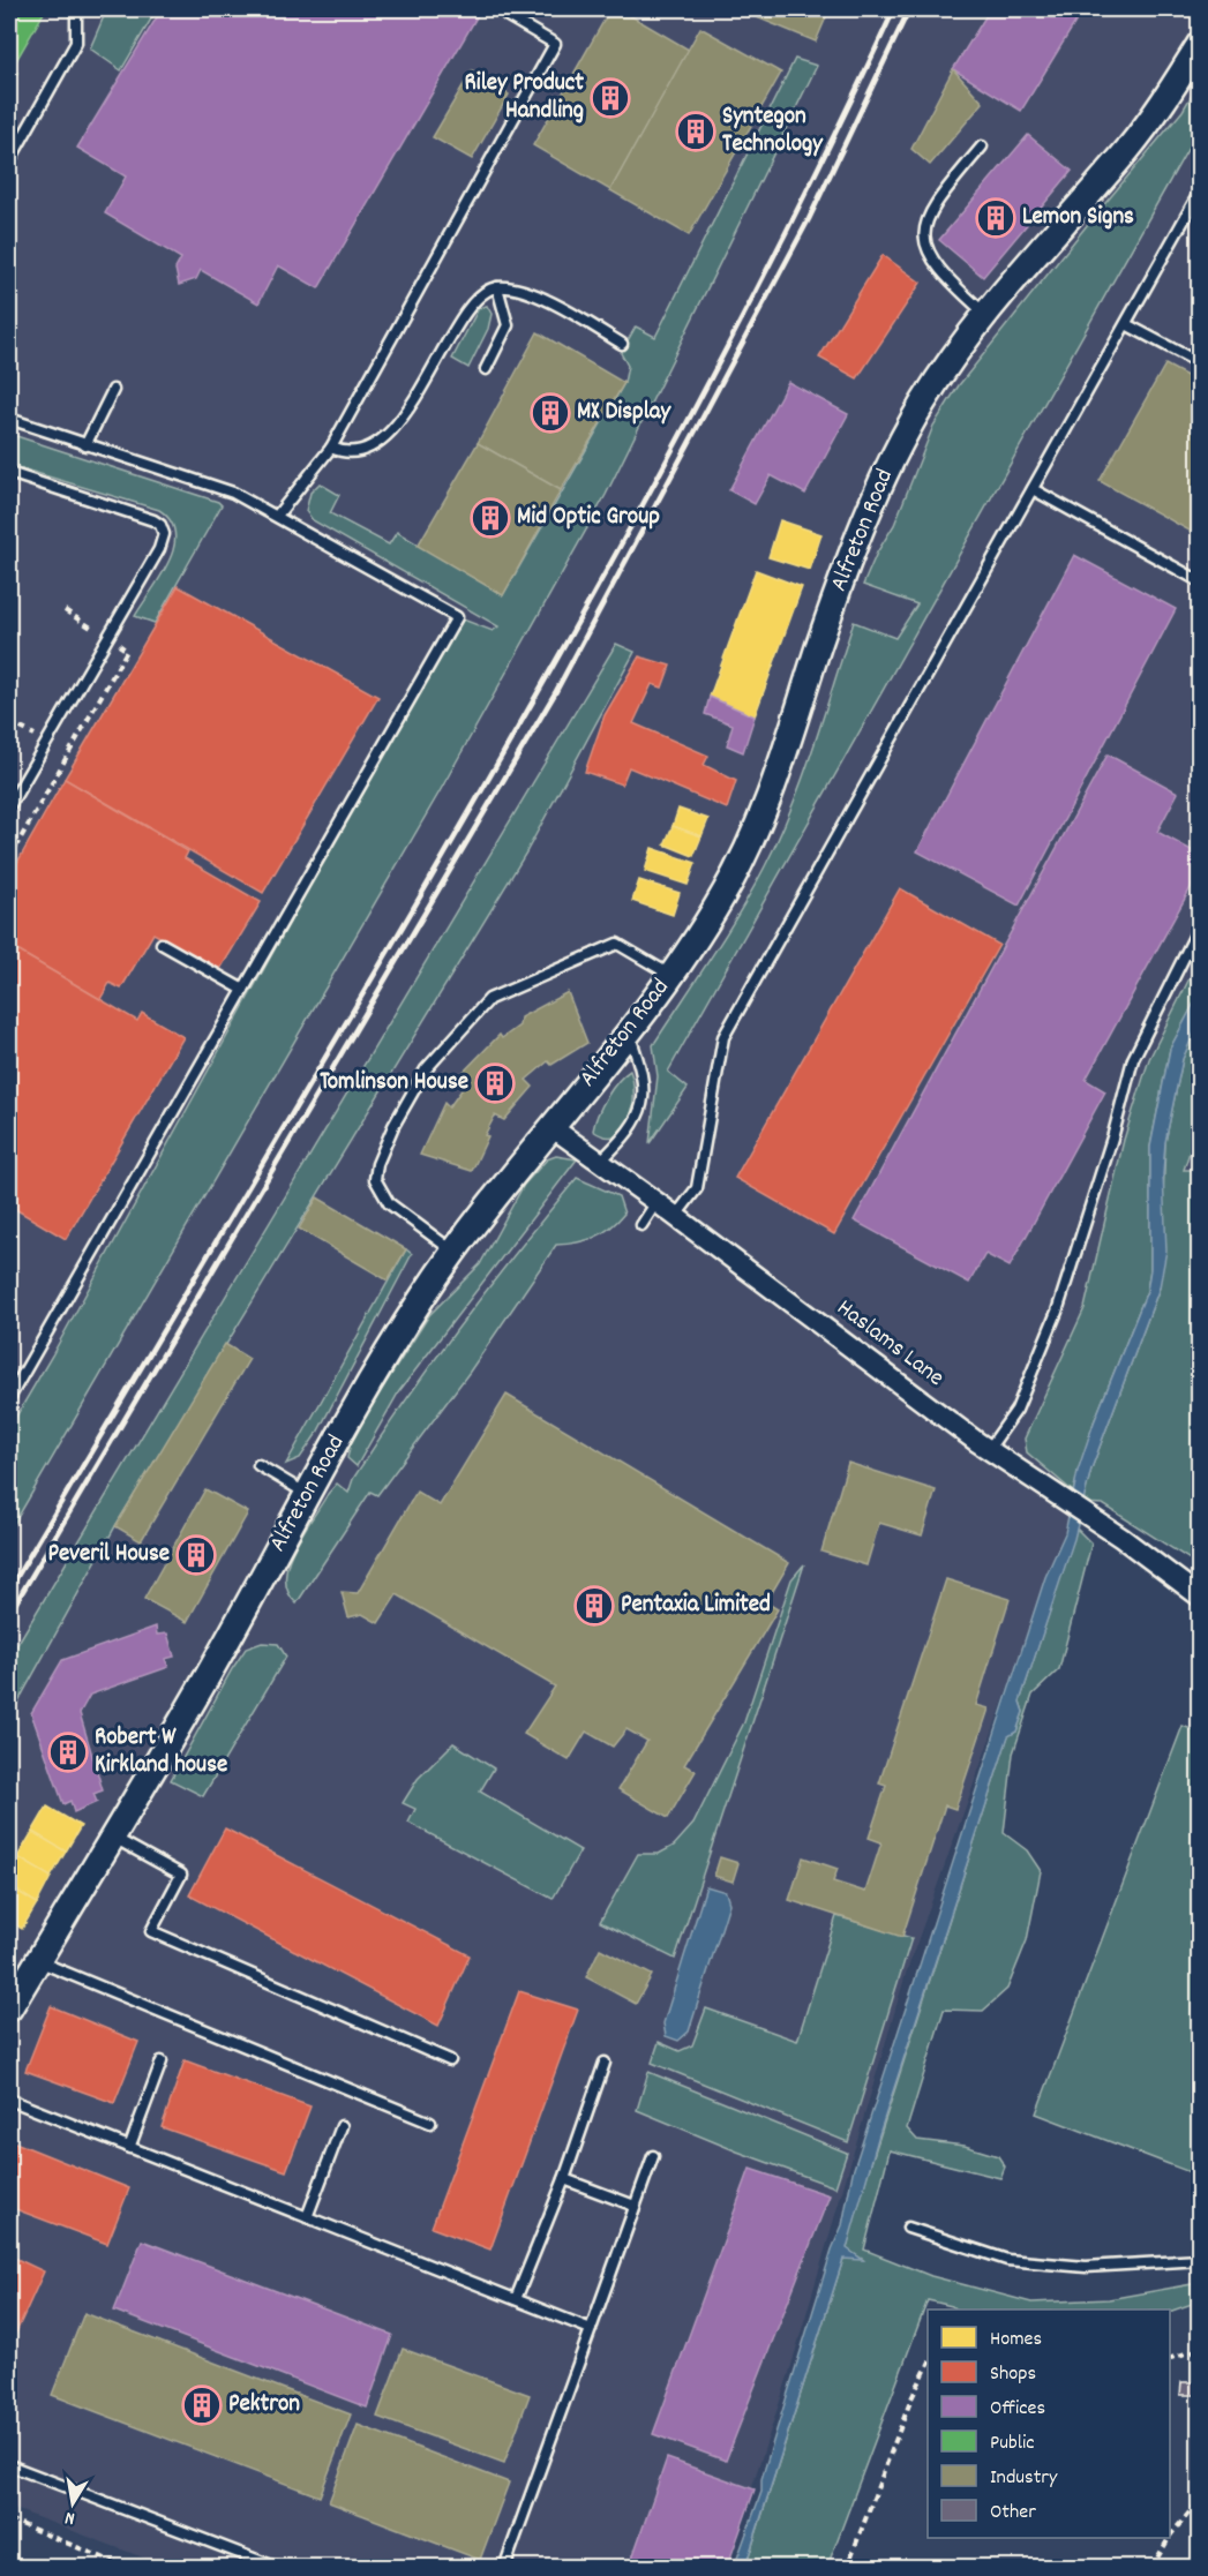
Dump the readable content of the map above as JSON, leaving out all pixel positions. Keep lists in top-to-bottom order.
{
  "streets": {
    "street": ["Alfreton Road", "Haslams Lane"]
  },
  "crossings": [
    ["Alfreton Road", "Haslams Lane"]
  ],
  "places": {
    "building": [
      "Riley Product Handling",
      "Syntegon Technology",
      "Lemon Signs",
      "MX Display",
      "Mid Optic Group",
      "Tomlinson House",
      "Peveril House",
      "Pentaxia Limited",
      "Robert W Kirkland house",
      "Pektron"
    ]
  },
  "legend": [
    "Homes",
    "Shops",
    "Offices",
    "Public",
    "Industry",
    "Other"
  ],
  "north": "bottom"
}
